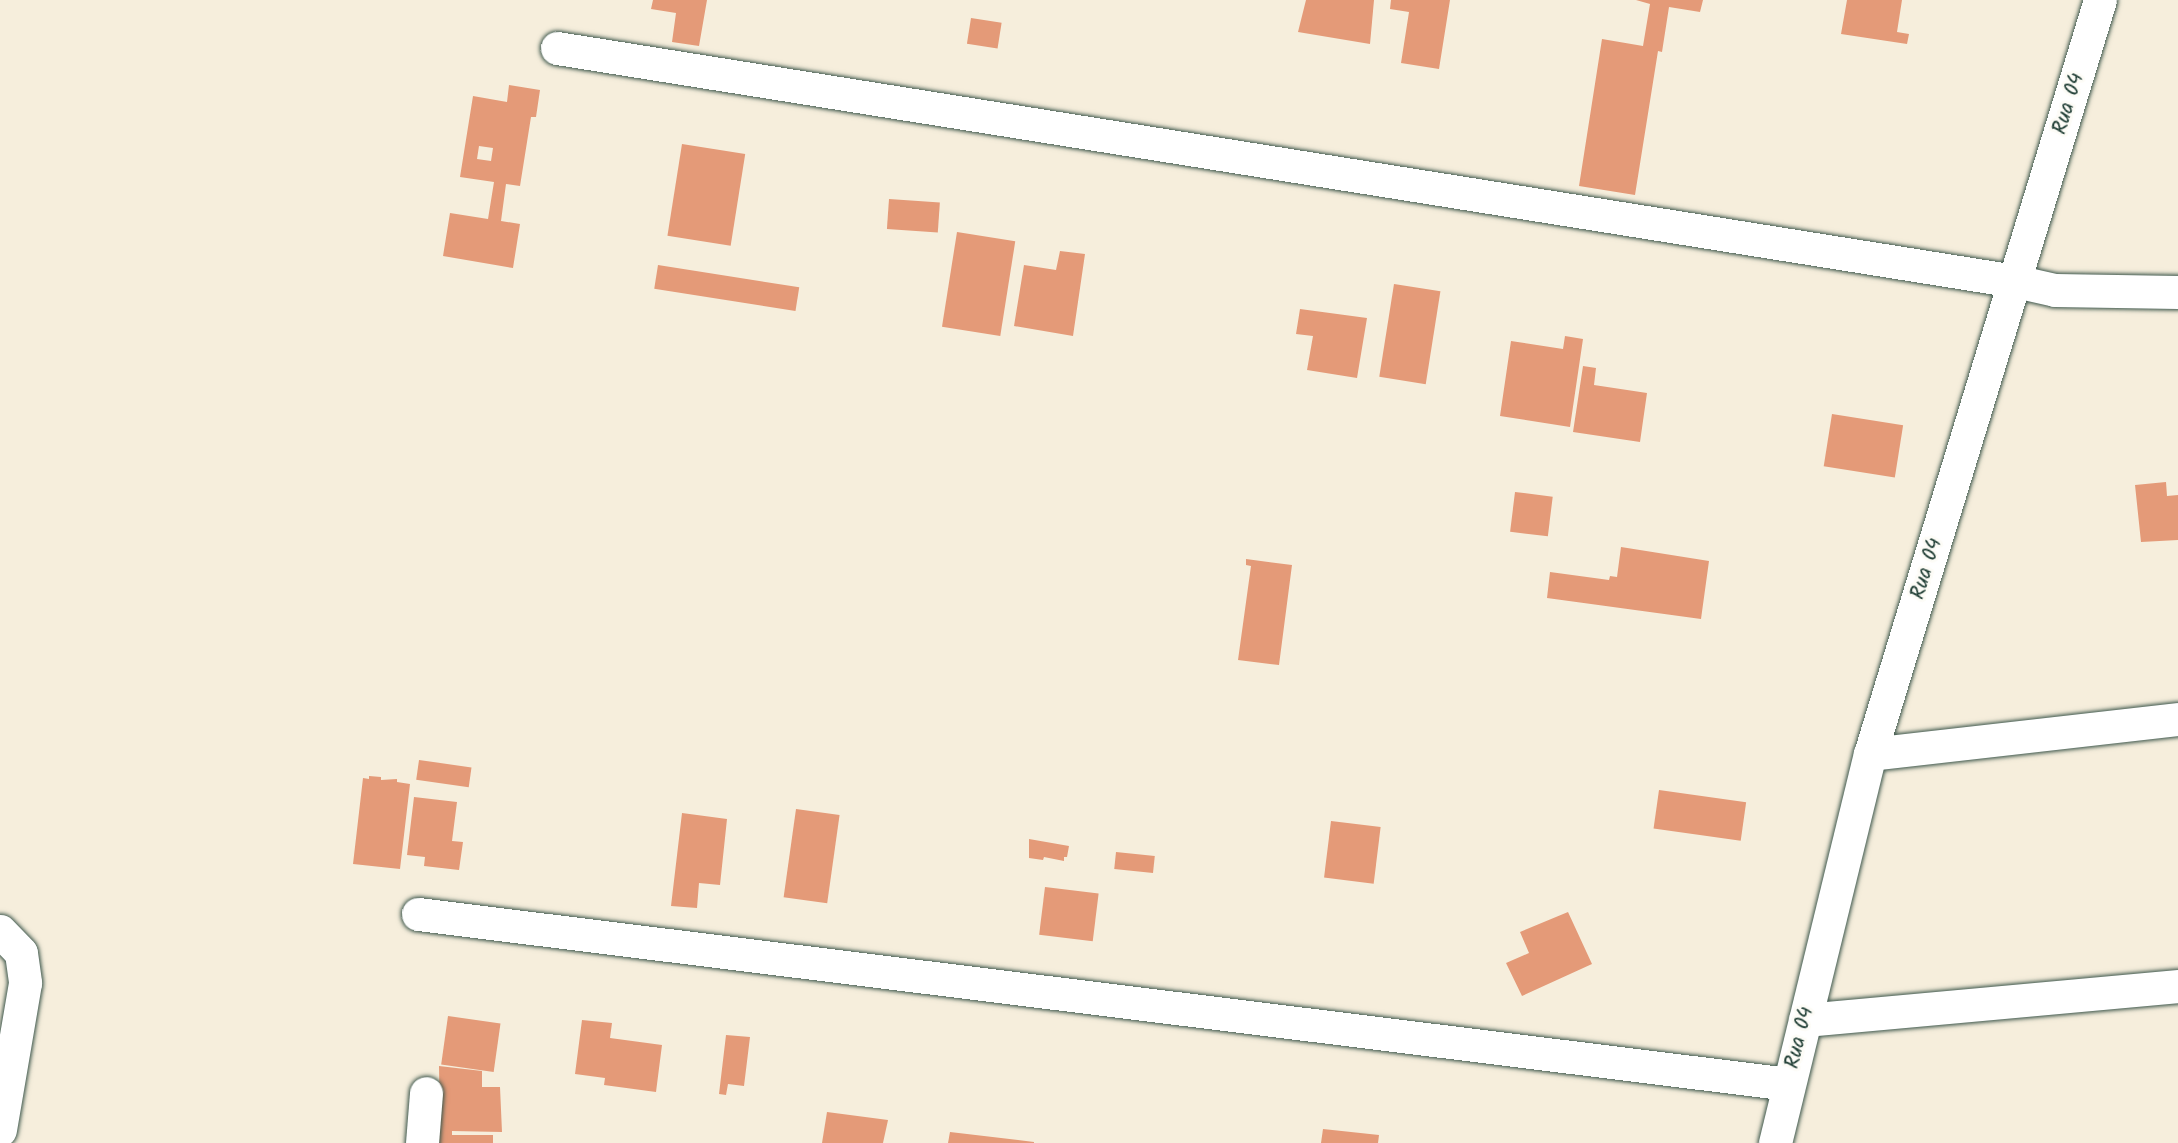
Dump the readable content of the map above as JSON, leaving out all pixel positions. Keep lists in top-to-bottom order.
{
  "streets": {
    "street": ["Rua 04"]
  }
}
